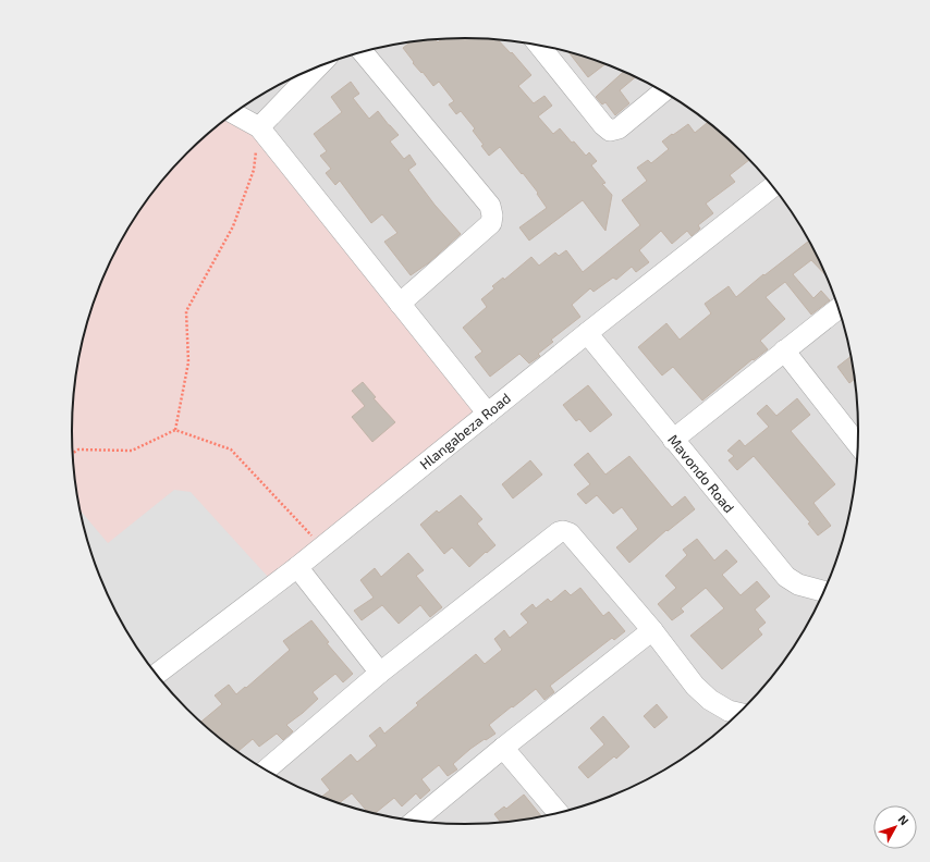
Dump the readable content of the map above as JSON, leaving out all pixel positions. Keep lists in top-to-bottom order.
{
  "streets": {
    "street": ["Hlangabeza Road", "Mavondo Road"]
  },
  "crossings": [
    ["Hlangabeza Road", "Mavondo Road"]
  ],
  "north": "top right"
}
